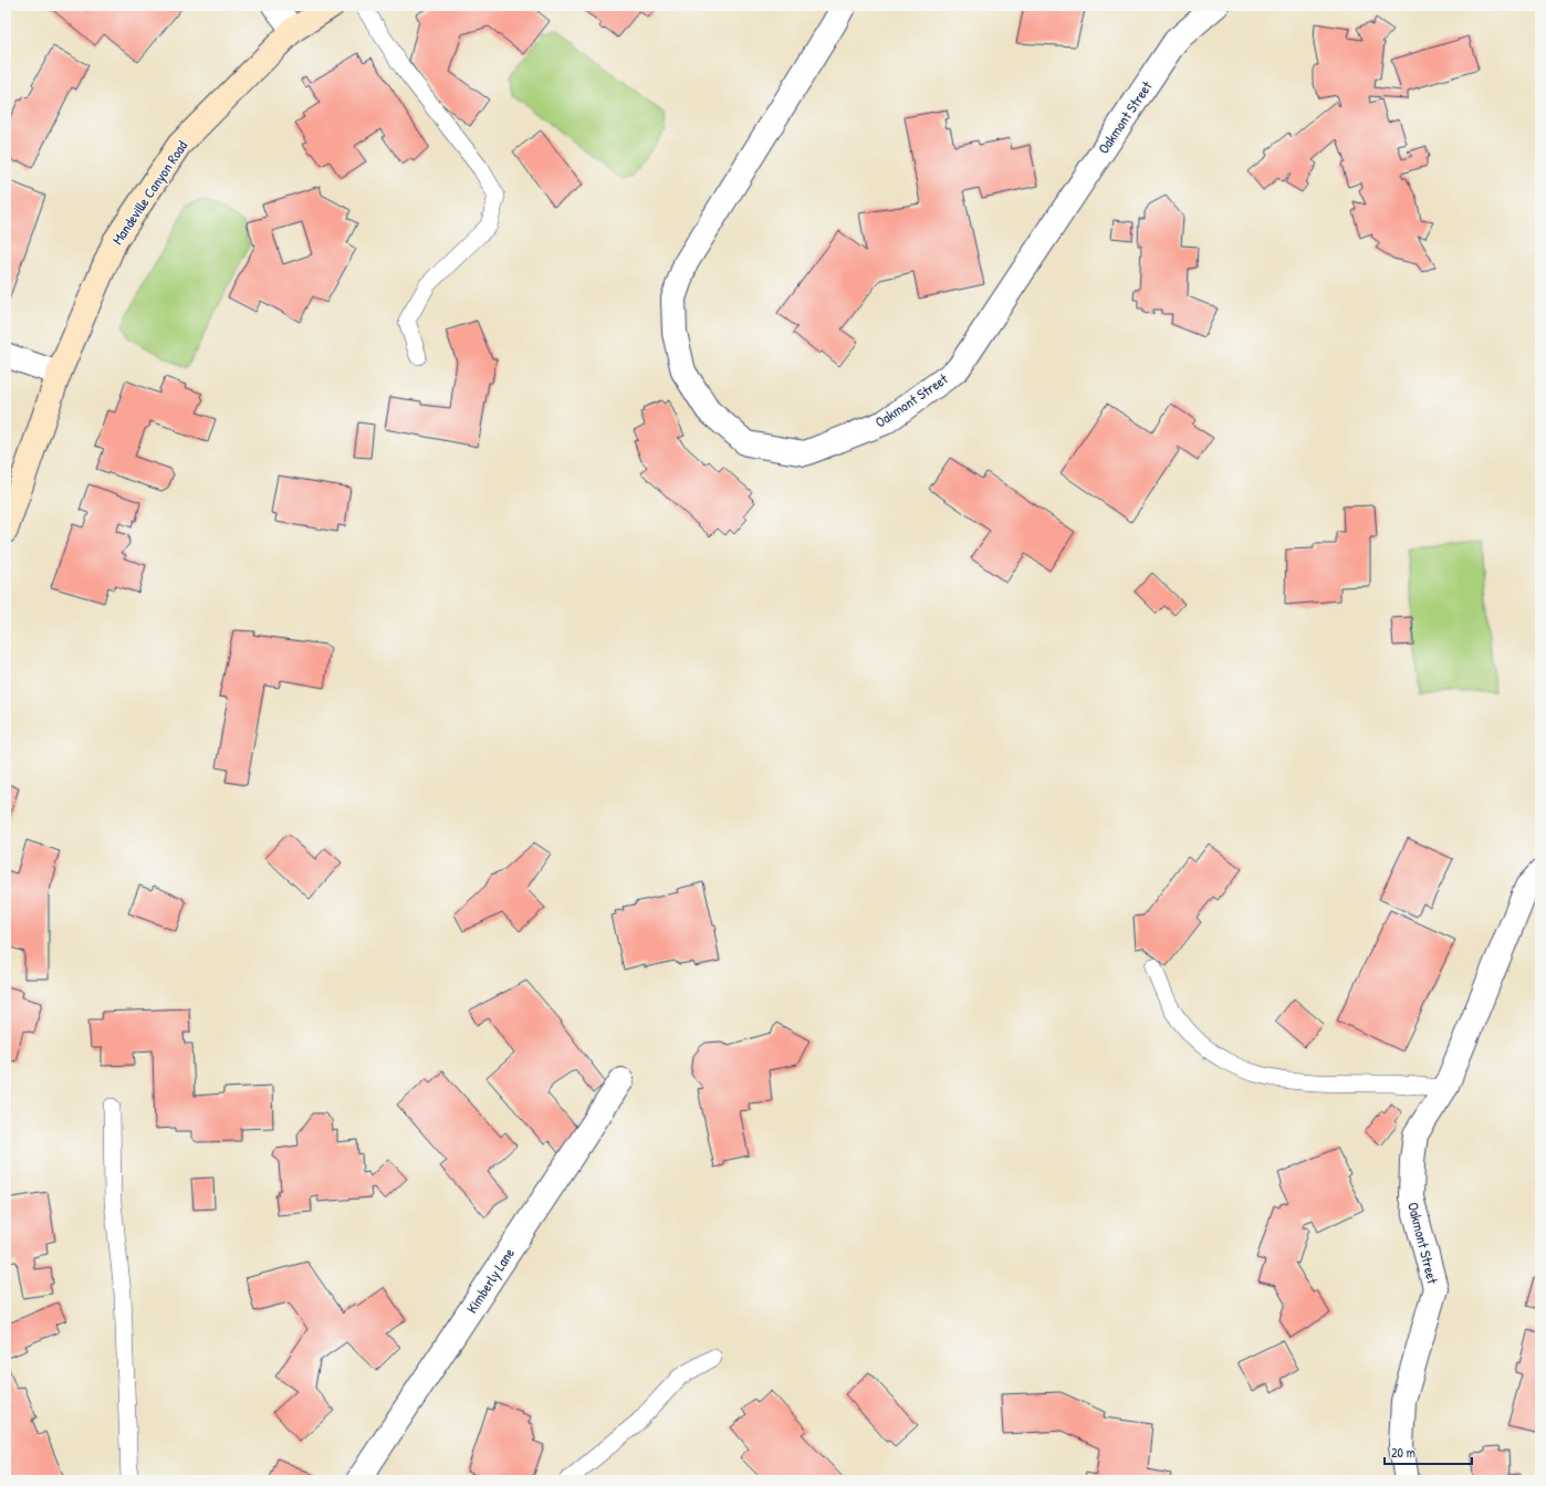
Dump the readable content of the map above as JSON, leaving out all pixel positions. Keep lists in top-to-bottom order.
{
  "streets": {
    "street": ["Oakmont Street", "Mandeville Canyon Road", "Kimberly Lane"]
  },
  "scale_bar": "20 m"
}
